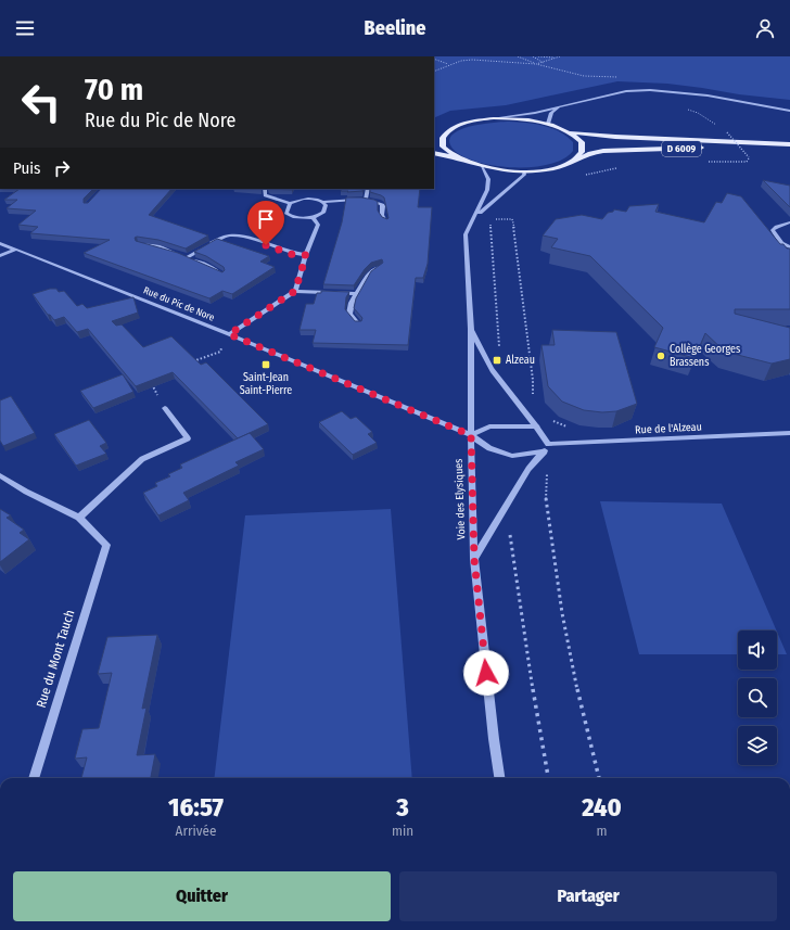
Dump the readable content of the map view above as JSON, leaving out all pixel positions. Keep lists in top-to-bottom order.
{
  "streets": {
    "main road": ["D 6009"],
    "street": [
      "Rue du Pic de Nore",
      "Rue de l'Alzeau",
      "Voie des Elysiques",
      "Rue du Mont Tauch"
    ]
  },
  "crossings": [
    ["Rue du Pic de Nore", "Voie des Elysiques"]
  ],
  "places": {
    "other": ["Collège Georges Brassens"],
    "transit": ["Alzeau", "Saint-Jean Saint-Pierre"]
  },
  "page": {
    "header": "Beeline",
    "turn": ["70 m", "Rue du Pic de Nore"],
    "then": "Puis",
    "eta": [
      "16:57",
      "Arrivée",
      "3",
      "min",
      "240",
      "m"
    ],
    "buttons": ["Quitter", "Partager"]
  }
}
